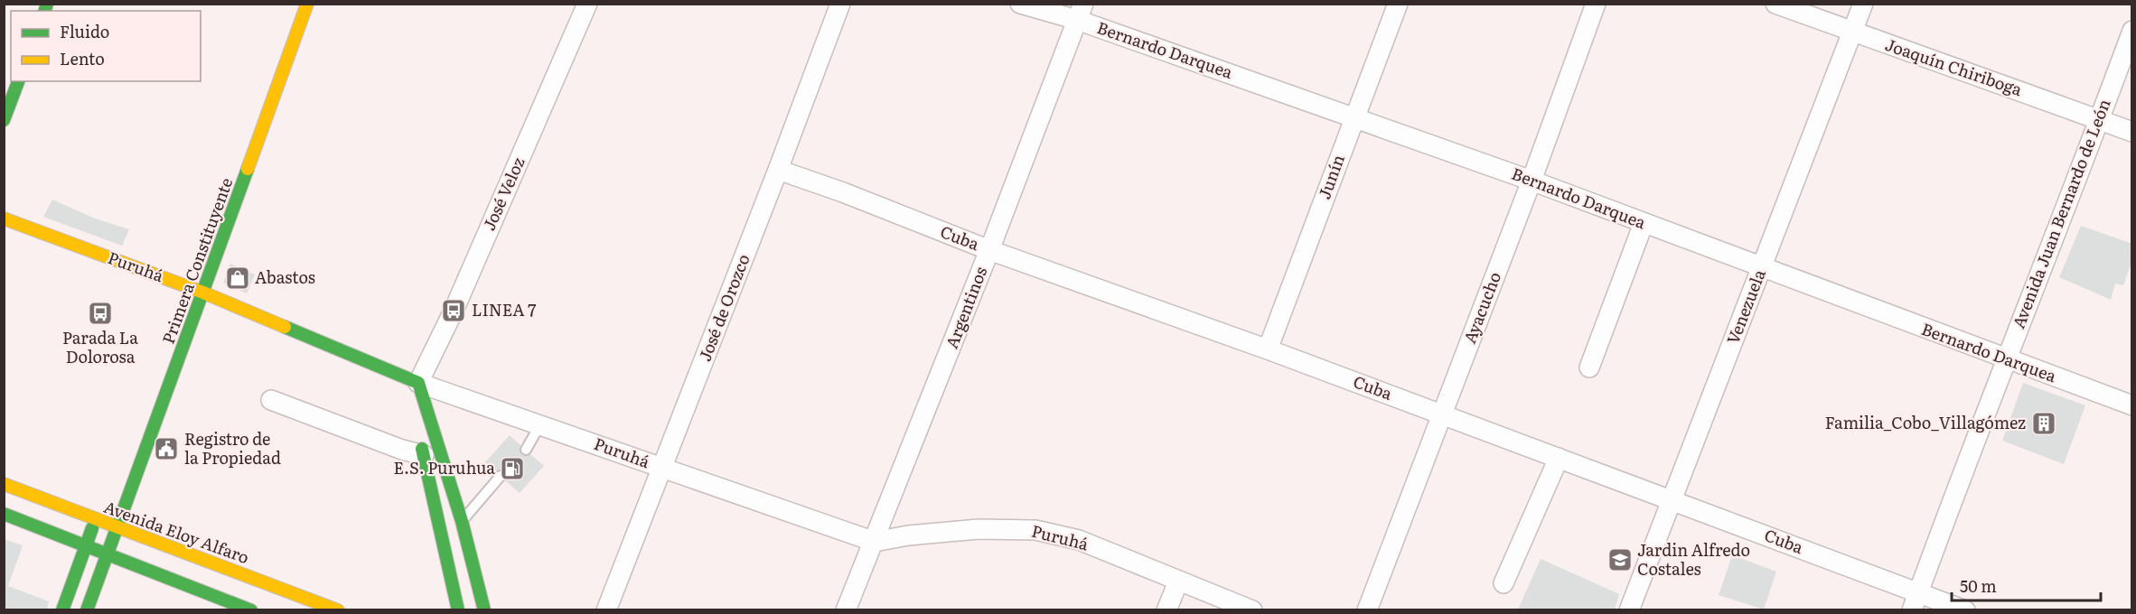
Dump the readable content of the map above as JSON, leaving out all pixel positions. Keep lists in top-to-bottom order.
{
  "streets": {
    "street": [
      "Bernardo Darquea",
      "Joaquín Chiriboga",
      "Junín",
      "José Veloz",
      "Avenida Juan Bernardo de León",
      "Cuba",
      "Primera Constituyente",
      "Puruhá",
      "Venezuela",
      "José de Orozco",
      "Argentinos",
      "Ayacucho",
      "Avenida Eloy Alfaro"
    ]
  },
  "crossings": [
    ["Bernardo Darquea", "Junín"],
    ["Bernardo Darquea", "Avenida Juan Bernardo de León"],
    ["Bernardo Darquea", "Venezuela"],
    ["Bernardo Darquea", "Argentinos"],
    ["Bernardo Darquea", "Ayacucho"],
    ["Joaquín Chiriboga", "Avenida Juan Bernardo de León"],
    ["Joaquín Chiriboga", "Venezuela"],
    ["Junín", "Cuba"],
    ["José Veloz", "Puruhá"],
    ["Avenida Juan Bernardo de León", "Cuba"],
    ["Cuba", "Venezuela"],
    ["Cuba", "José de Orozco"],
    ["Cuba", "Argentinos"],
    ["Cuba", "Ayacucho"],
    ["Primera Constituyente", "Puruhá"],
    ["Primera Constituyente", "Avenida Eloy Alfaro"],
    ["Puruhá", "José de Orozco"],
    ["Puruhá", "Argentinos"]
  ],
  "places": {
    "shop": ["Abastos"],
    "bus stop": ["LINEA 7", "Parada La Dolorosa"],
    "building": ["Familia_Cobo_Villagómez"],
    "public building": ["Registro de la Propiedad"],
    "fuel station": ["E.S. Puruhua"],
    "school or university": ["Jardin Alfredo Costales"]
  },
  "legend": ["Fluido", "Lento"],
  "scale_bar": "50 m"
}
